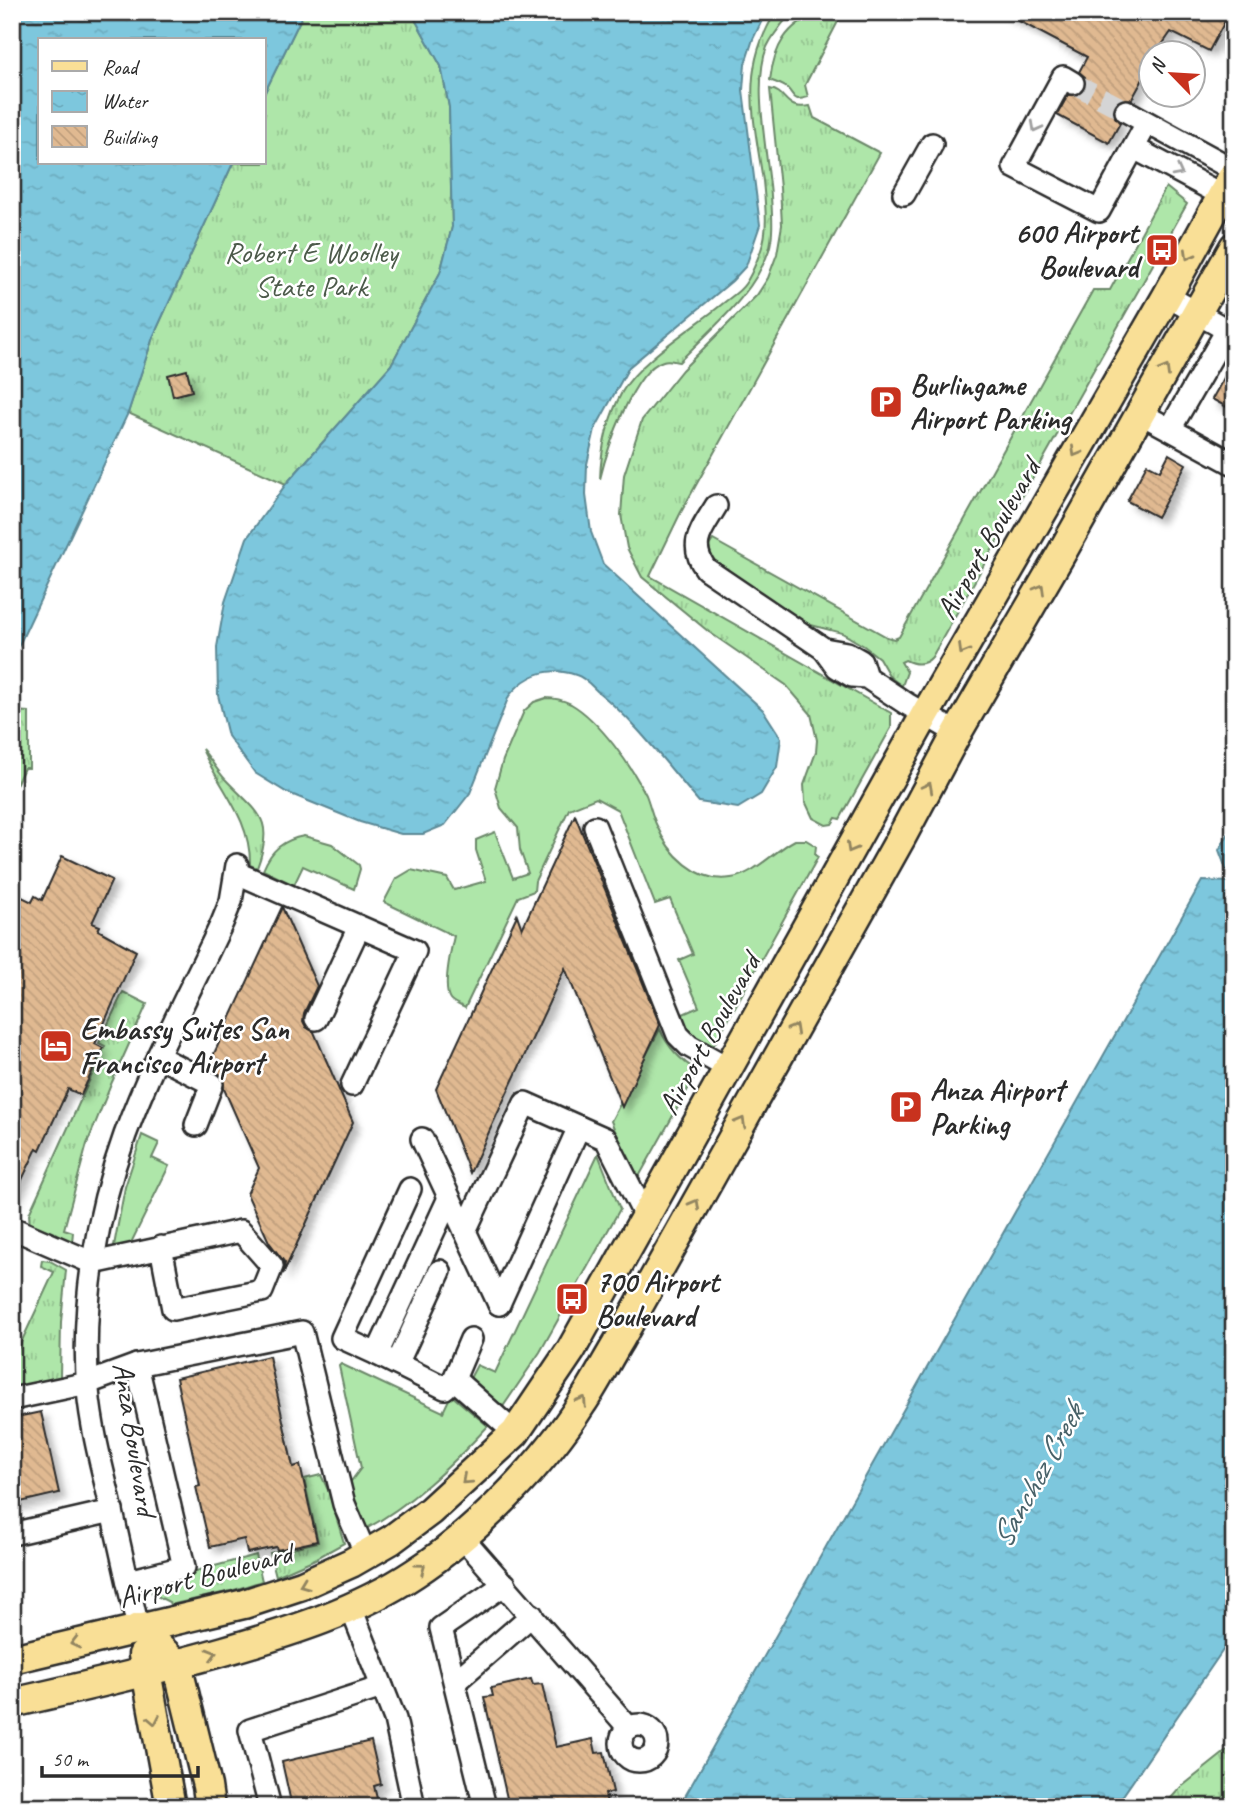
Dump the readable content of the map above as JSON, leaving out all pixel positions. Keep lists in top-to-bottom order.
{
  "streets": {
    "main road": ["Airport Boulevard", "Anza Boulevard"]
  },
  "crossings": [
    ["Airport Boulevard", "Anza Boulevard"]
  ],
  "water": ["Sanchez Creek"],
  "parks": ["Robert E Woolley State Park"],
  "places": {
    "bus stop": ["600 Airport Boulevard", "700 Airport Boulevard"],
    "parking": ["Burlingame Airport Parking", "Anza Airport Parking"],
    "hotel": ["Embassy Suites San Francisco Airport"]
  },
  "legend": ["Road", "Water", "Building"],
  "scale_bar": "50 m",
  "north": "top left"
}
